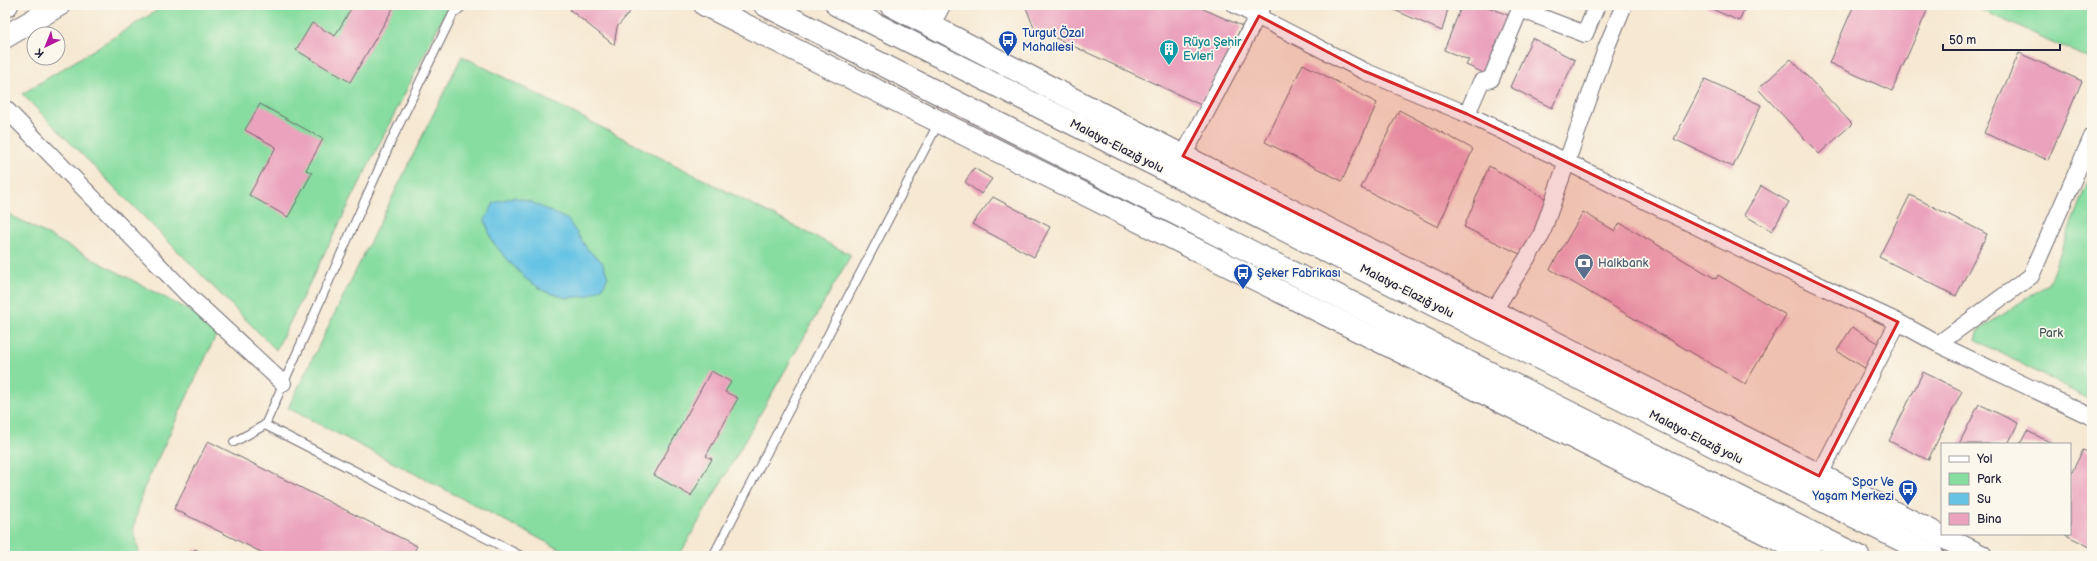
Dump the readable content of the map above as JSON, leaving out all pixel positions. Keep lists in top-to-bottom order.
{
  "streets": {
    "main road": ["Malatya-Elazığ yolu"]
  },
  "parks": ["Park"],
  "places": {
    "bus stop": ["Turgut Özal Mahallesi", "Şeker Fabrikası", "Spor Ve Yaşam Merkezi"],
    "building": ["Rüya Şehir Evleri"],
    "bank": ["Halkbank"]
  },
  "legend": [
    "Yol",
    "Park",
    "Su",
    "Bina"
  ],
  "scale_bar": "50 m",
  "north": "bottom left"
}
